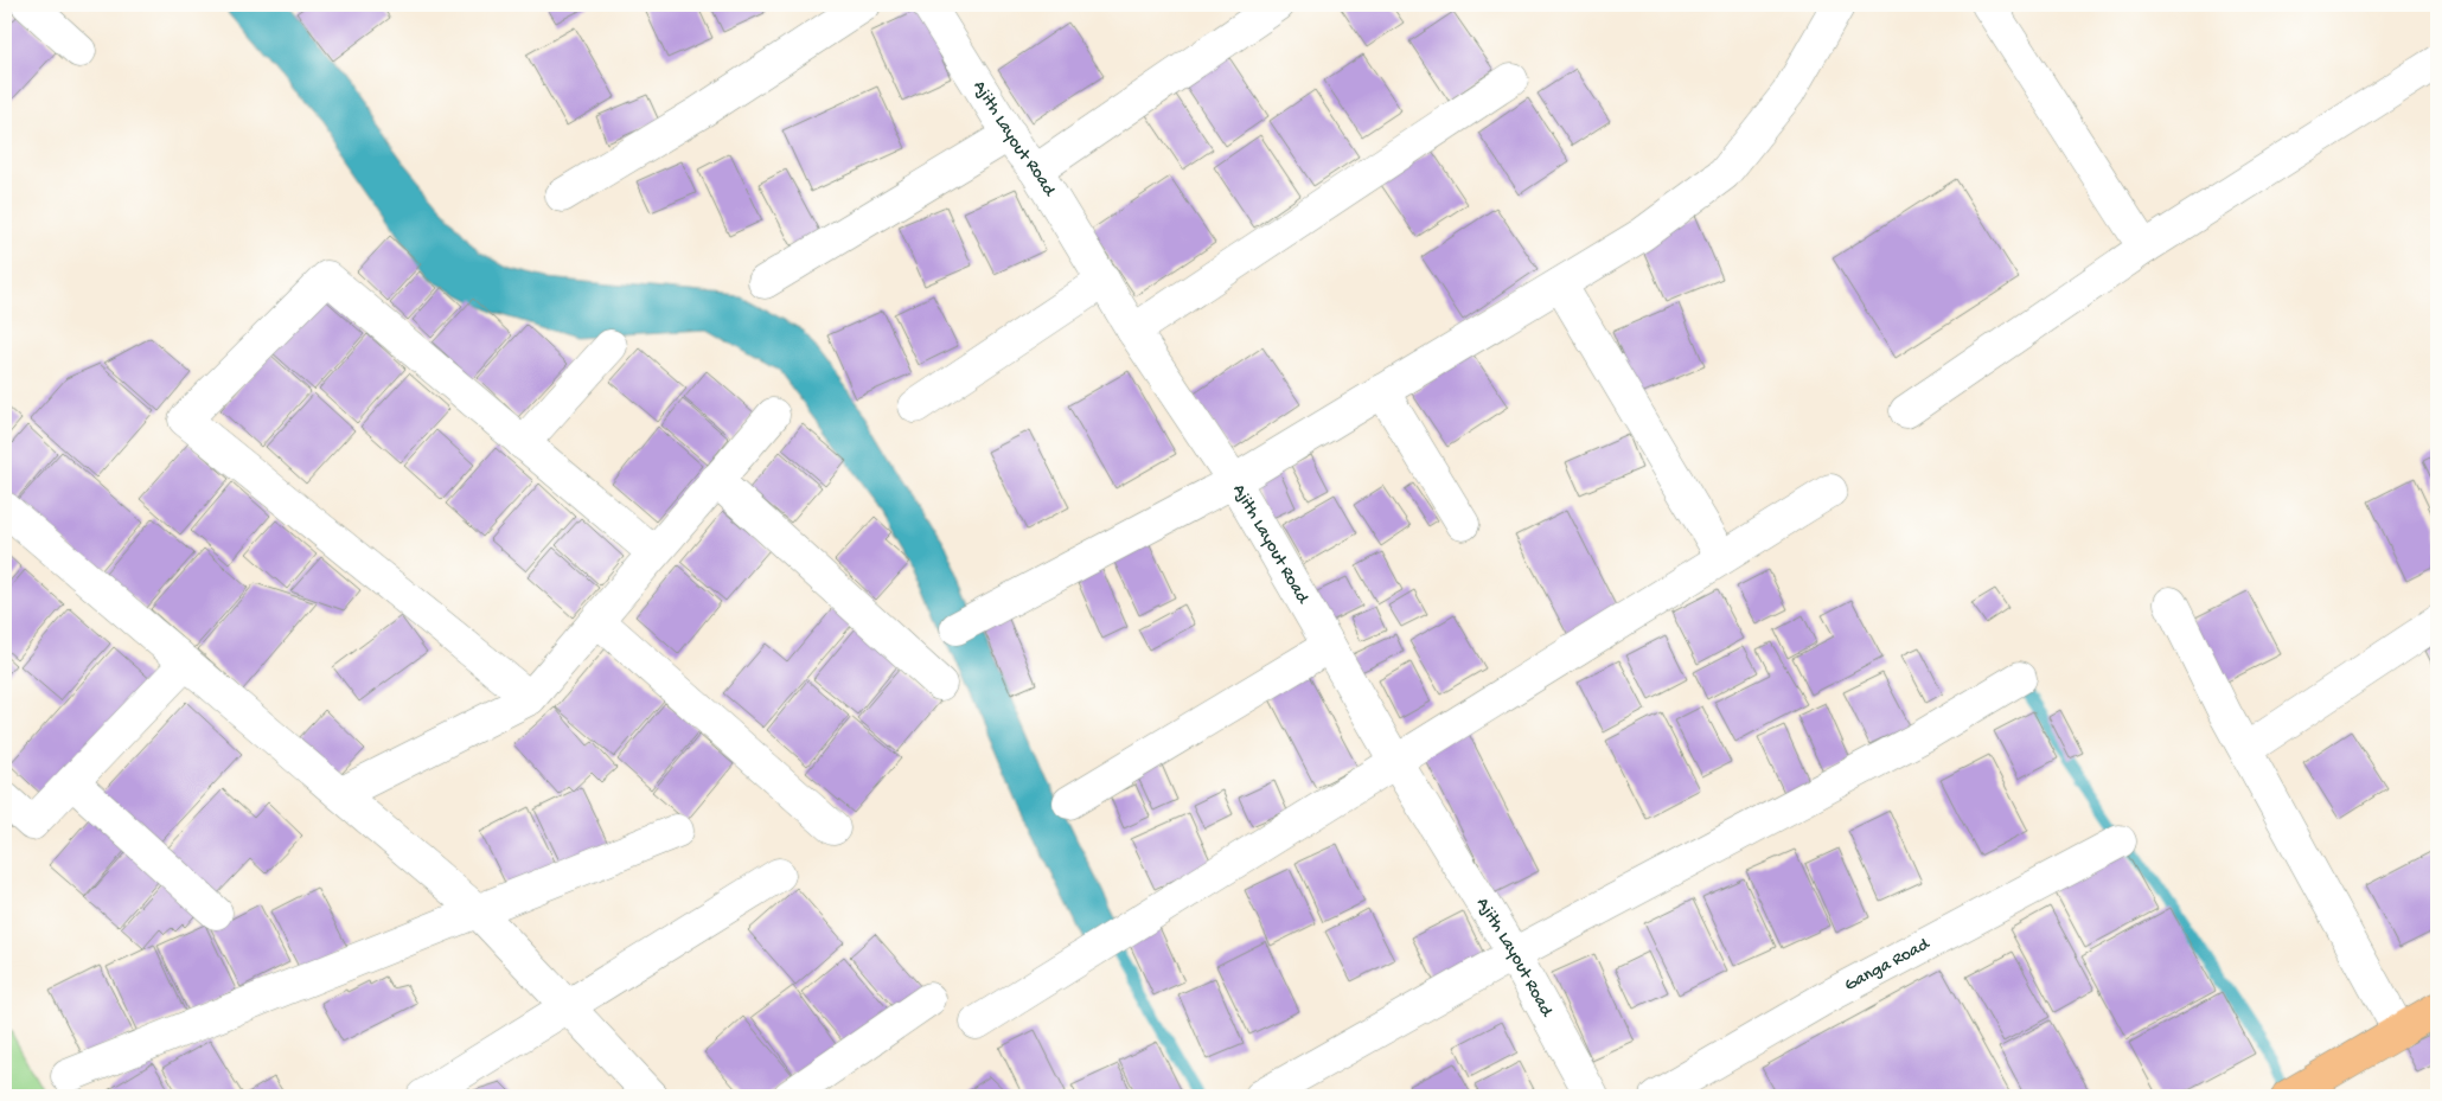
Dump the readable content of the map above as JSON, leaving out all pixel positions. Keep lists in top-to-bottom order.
{
  "streets": {
    "street": ["Ajith Layout Road", "Ganga Road"]
  }
}
